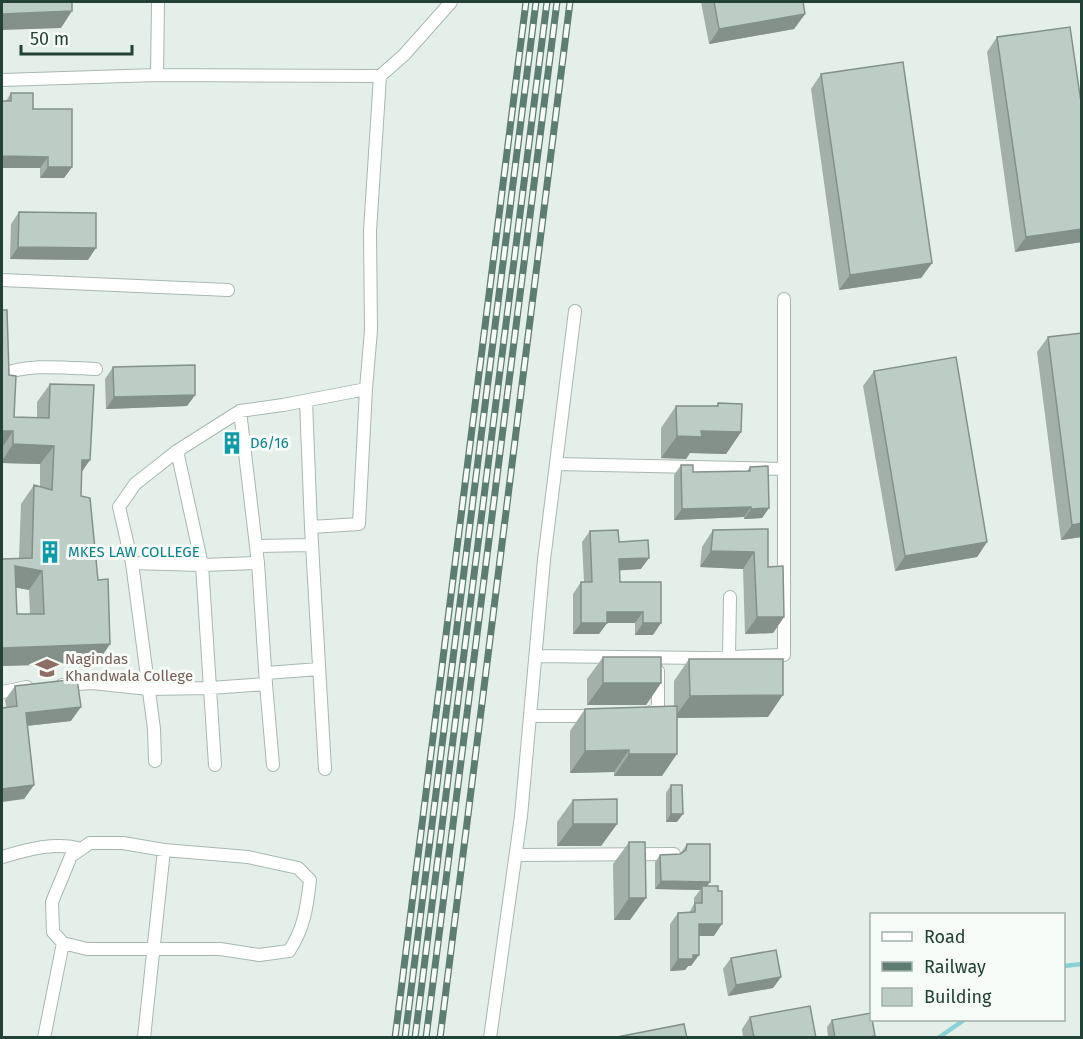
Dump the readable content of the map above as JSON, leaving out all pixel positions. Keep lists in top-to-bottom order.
{
  "places": {
    "building": ["D6/16", "MKES LAW COLLEGE"],
    "school or university": ["Nagindas Khandwala College"]
  },
  "legend": ["Road", "Railway", "Building"],
  "scale_bar": "50 m"
}
